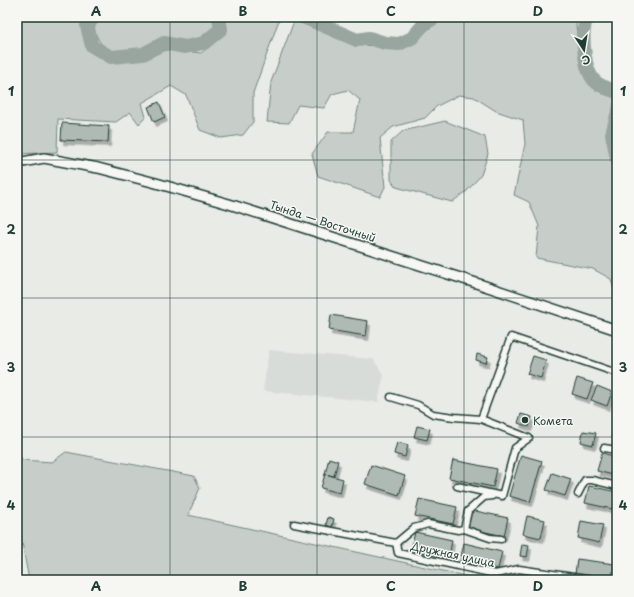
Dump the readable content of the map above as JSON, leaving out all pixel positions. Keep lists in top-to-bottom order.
{
  "streets": {
    "street": ["Тында — Восточный", "Дружная улица"]
  },
  "places": ["Комета"],
  "north": "bottom",
  "grid": {
    "columns": [
      "A",
      "B",
      "C",
      "D"
    ],
    "rows": [
      "1",
      "2",
      "3",
      "4"
    ]
  }
}
